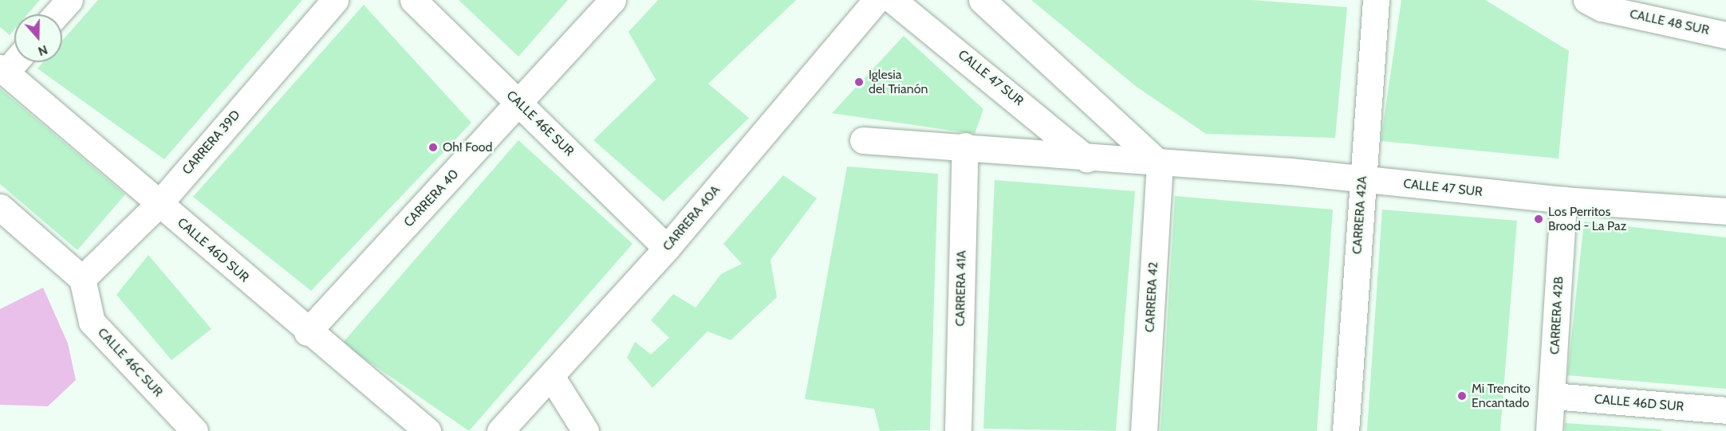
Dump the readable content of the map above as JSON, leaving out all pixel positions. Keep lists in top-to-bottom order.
{
  "streets": {
    "street": [
      "CALLE 48 SUR",
      "CALLE 47 SUR",
      "CALLE 46E SUR",
      "CARRERA 39D",
      "CARRERA 40",
      "CARRERA 42A",
      "CARRERA 40A",
      "CALLE 46D SUR",
      "CARRERA 41A",
      "CARRERA 42",
      "CARRERA 42B",
      "CALLE 46C SUR"
    ]
  },
  "crossings": [
    ["CALLE 47 SUR", "CARRERA 42A"],
    ["CALLE 47 SUR", "CARRERA 41A"],
    ["CALLE 47 SUR", "CARRERA 42"],
    ["CALLE 47 SUR", "CARRERA 42B"],
    ["CALLE 46E SUR", "CARRERA 40"],
    ["CALLE 46E SUR", "CARRERA 40A"],
    ["CARRERA 39D", "CALLE 46D SUR"],
    ["CARRERA 39D", "CALLE 46C SUR"],
    ["CARRERA 40", "CALLE 46D SUR"],
    ["CALLE 46D SUR", "CARRERA 42B"]
  ],
  "places": [
    "Iglesia del Trianón",
    "Oh! Food",
    "Los Perritos Brood - La Paz",
    "Mi Trencito Encantado"
  ],
  "north": "bottom"
}
